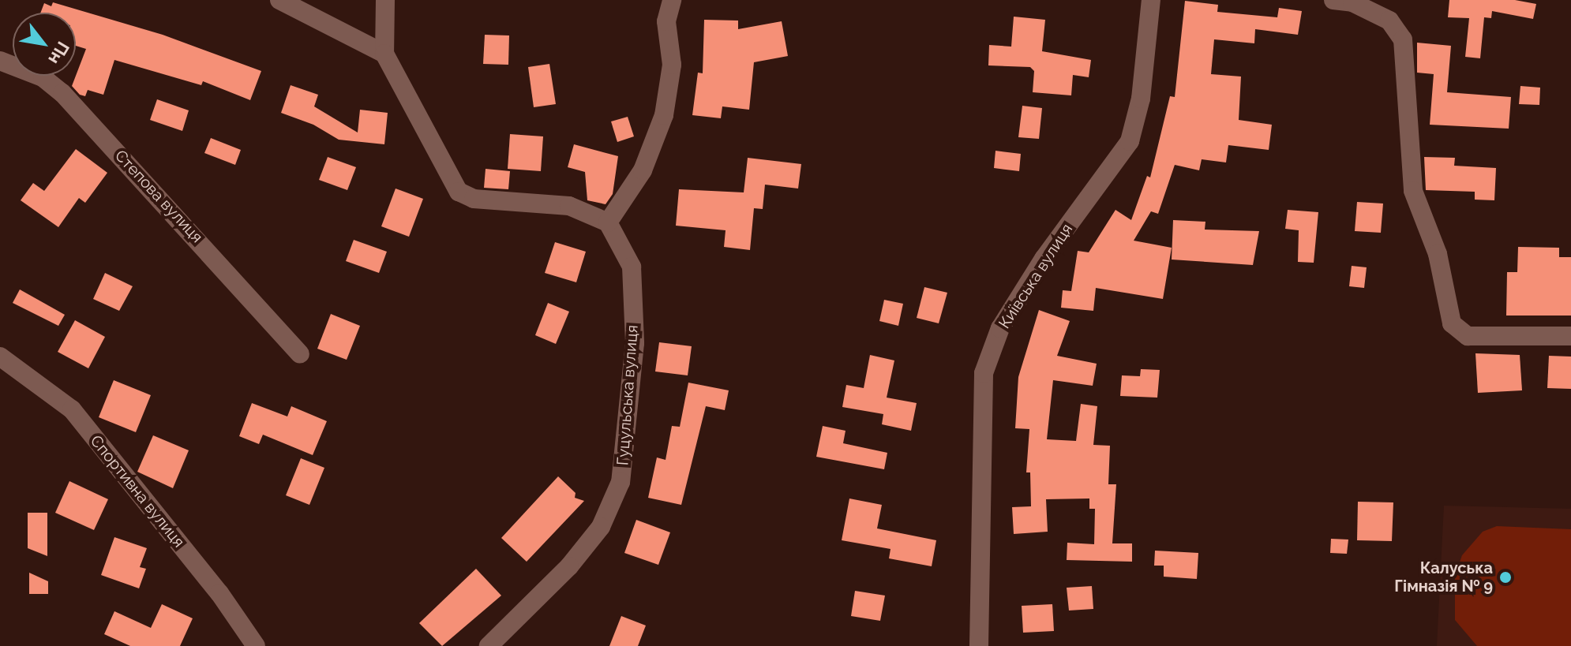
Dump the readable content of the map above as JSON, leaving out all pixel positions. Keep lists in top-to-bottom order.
{
  "streets": {
    "street": [
      "Степова вулиця",
      "Київська вулиця",
      "Гуцульська вулиця",
      "Спортивна вулиця"
    ]
  },
  "places": ["Калуська Гімназія № 9"],
  "north": "bottom right"
}
